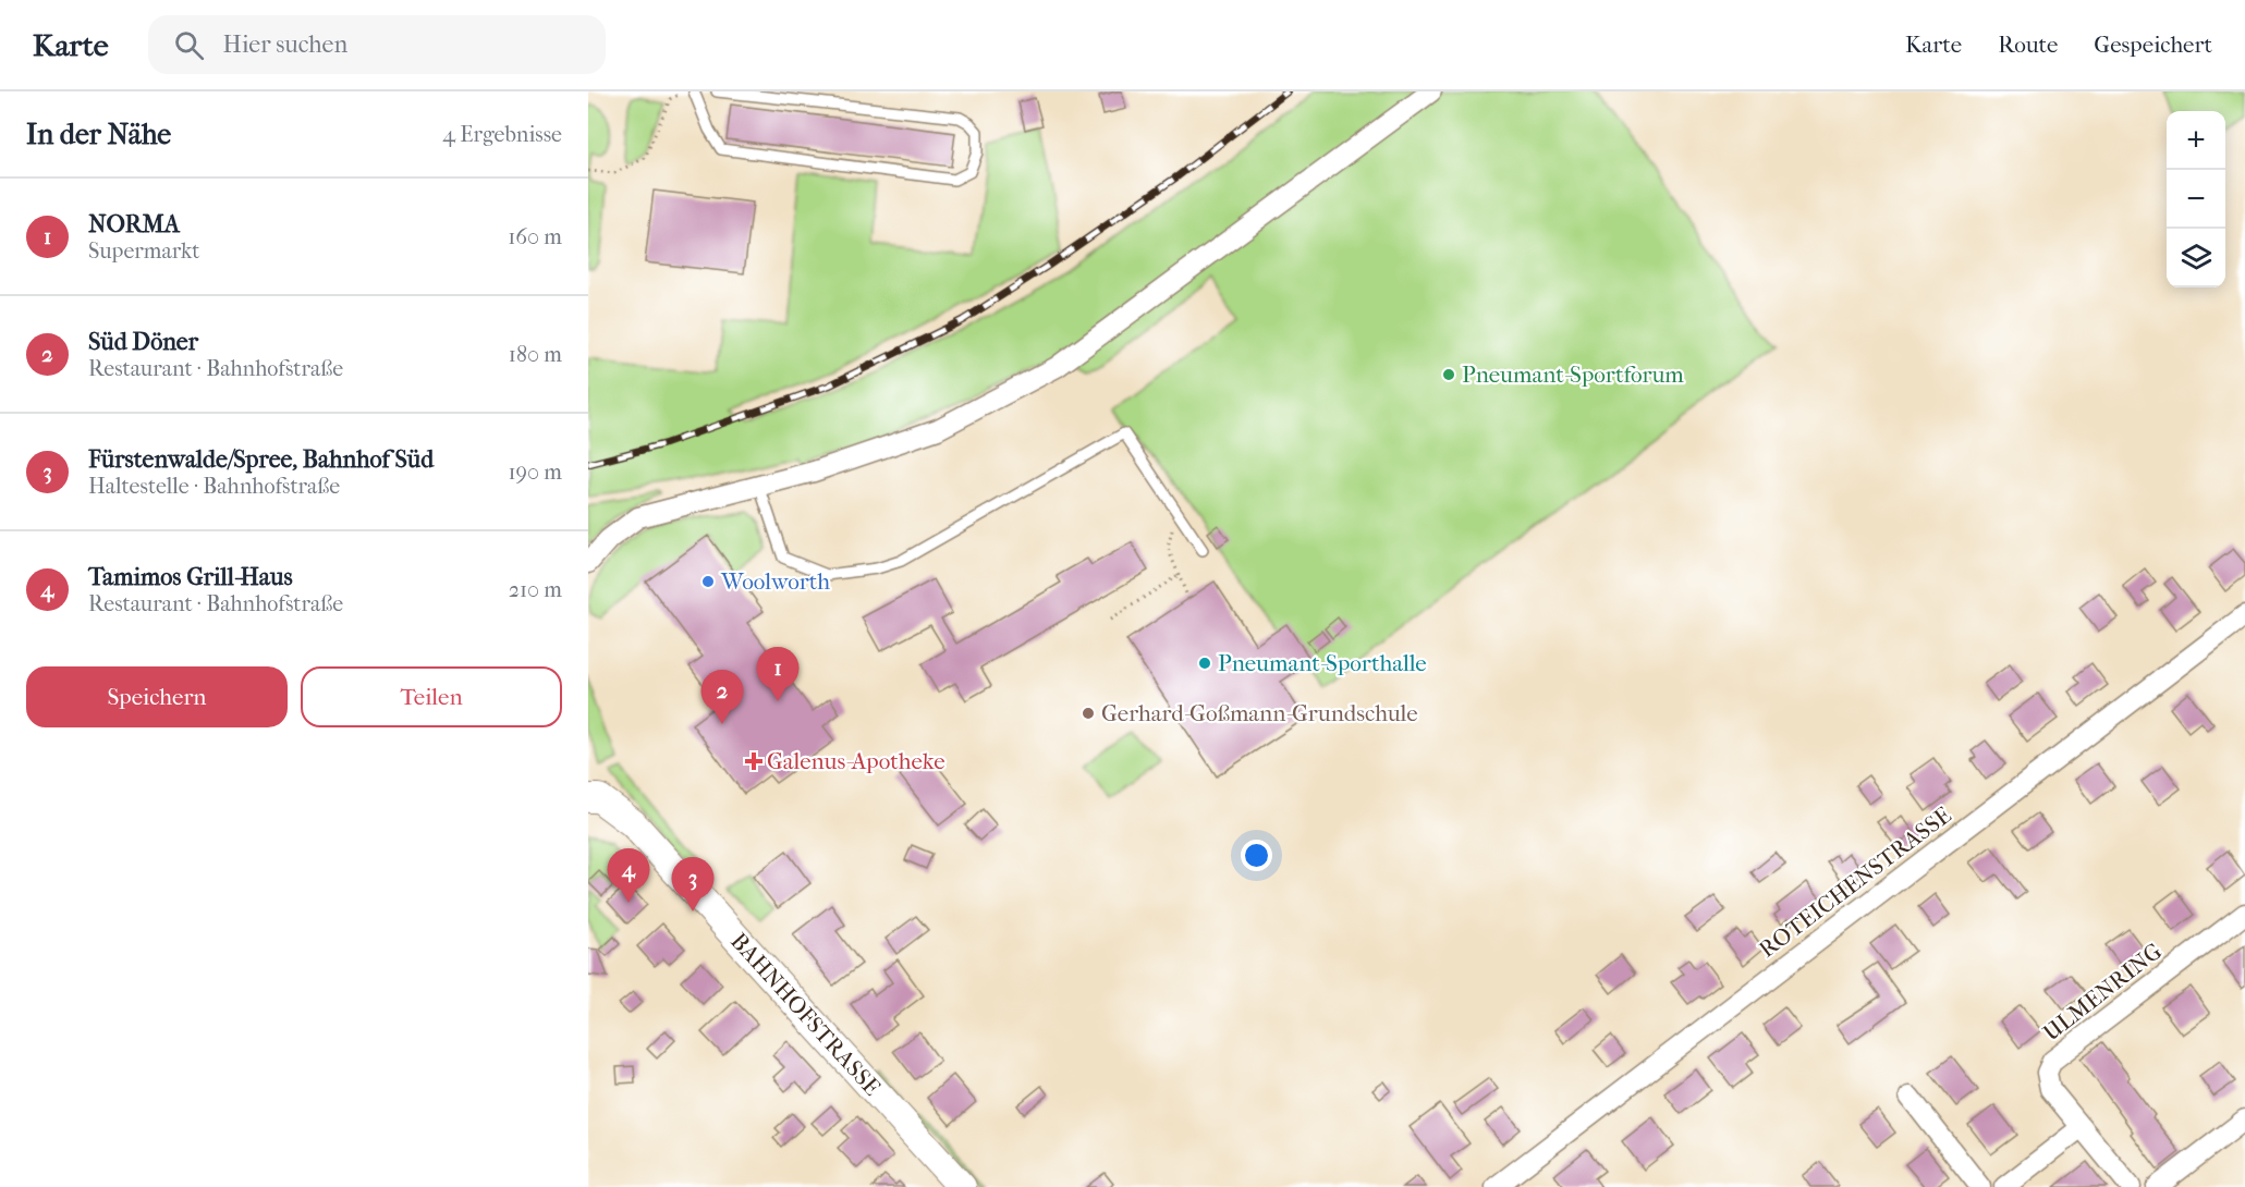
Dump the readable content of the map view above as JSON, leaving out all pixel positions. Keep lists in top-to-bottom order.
{
  "streets": {
    "street": ["ROTEICHENSTRASSE", "ULMENRING", "BAHNHOFSTRASSE"]
  },
  "places": {
    "other": [
      "Pneumant-Sportforum",
      "Woolworth",
      "Pneumant-Sporthalle",
      "Gerhard-Goßmann-Grundschule"
    ],
    "health": ["Galenus-Apotheke"]
  },
  "page": {
    "header": "Karte",
    "search": "Hier suchen",
    "nav": ["Karte", "Route", "Gespeichert"],
    "heading": ["In der Nähe", "4 Ergebnisse"],
    "map_buttons": ["+", "−"],
    "list": [
      {
        "mark": "1",
        "name": "NORMA",
        "note": "Supermarkt",
        "value": "160 m"
      },
      {
        "mark": "2",
        "name": "Süd Döner",
        "note": "Restaurant · Bahnhofstraße",
        "value": "180 m"
      },
      {
        "mark": "3",
        "name": "Fürstenwalde/Spree, Bahnhof Süd",
        "note": "Haltestelle · Bahnhofstraße",
        "value": "190 m"
      },
      {
        "mark": "4",
        "name": "Tamimos Grill-Haus",
        "note": "Restaurant · Bahnhofstraße",
        "value": "210 m"
      }
    ],
    "buttons": ["Speichern", "Teilen"],
    "pins": [
      "1",
      "2",
      "4",
      "3"
    ]
  }
}
